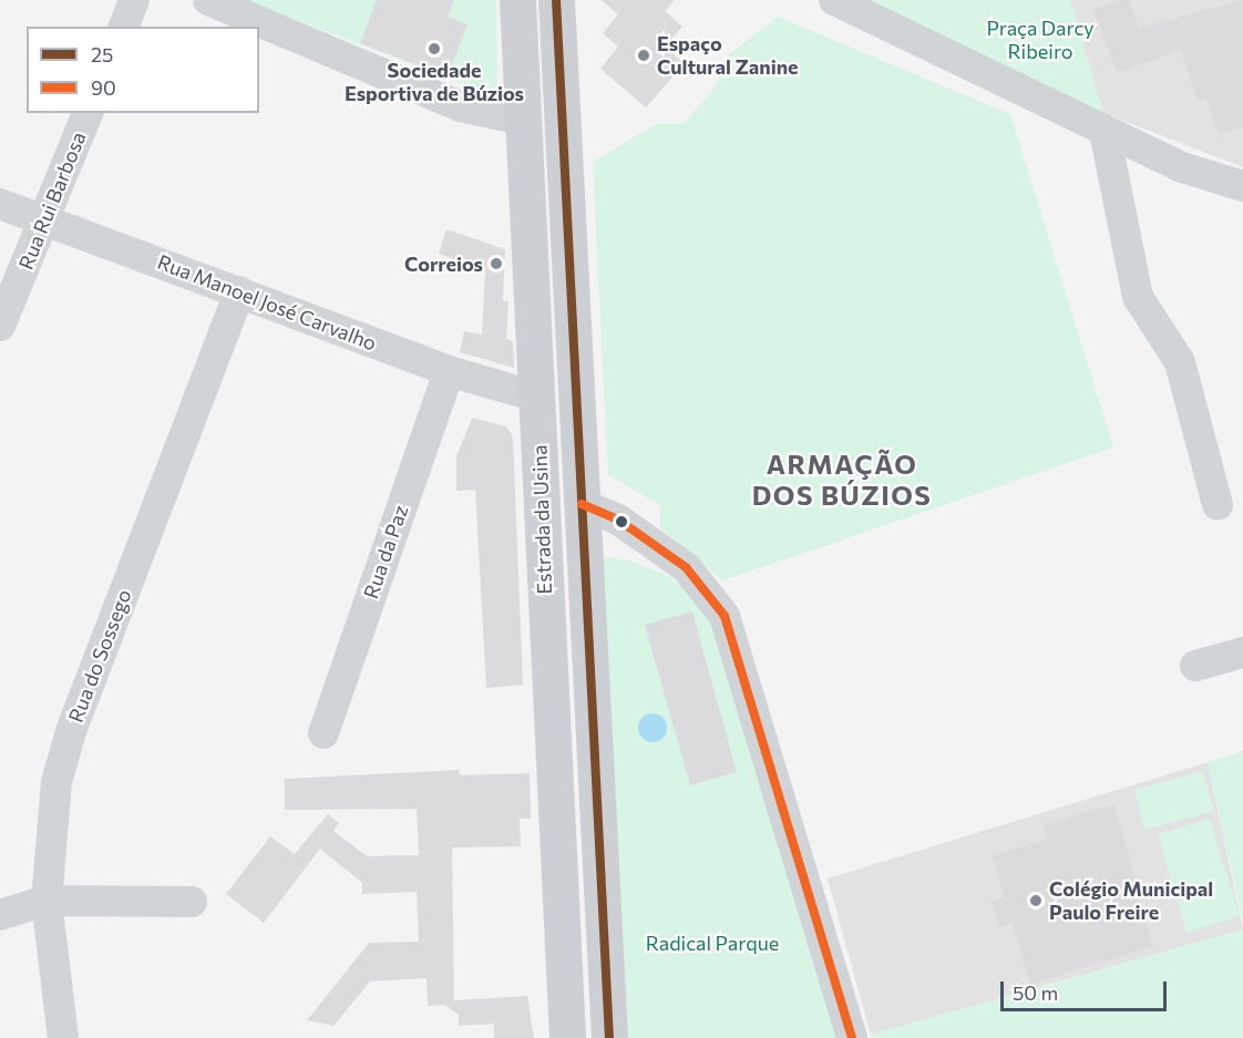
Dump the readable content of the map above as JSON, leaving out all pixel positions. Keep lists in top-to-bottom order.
{
  "streets": {
    "main road": ["Estrada da Usina"],
    "street": [
      "Rua Rui Barbosa",
      "Rua Manoel José Carvalho",
      "Rua da Paz",
      "Rua do Sossego"
    ]
  },
  "crossings": [
    ["Rua Rui Barbosa", "Rua Manoel José Carvalho"],
    ["Rua Manoel José Carvalho", "Estrada da Usina"],
    ["Rua Manoel José Carvalho", "Rua da Paz"],
    ["Rua Manoel José Carvalho", "Rua do Sossego"]
  ],
  "districts": ["ARMAÇÃO DOS BÚZIOS"],
  "parks": ["Praça Darcy Ribeiro", "Radical Parque"],
  "places": [
    "Sociedade Esportiva de Búzios",
    "Espaço Cultural Zanine",
    "Correios",
    "Colégio Municipal Paulo Freire"
  ],
  "lines": ["transit line 25", "transit line 90"],
  "legend": ["25", "90"],
  "scale_bar": "50 m"
}
